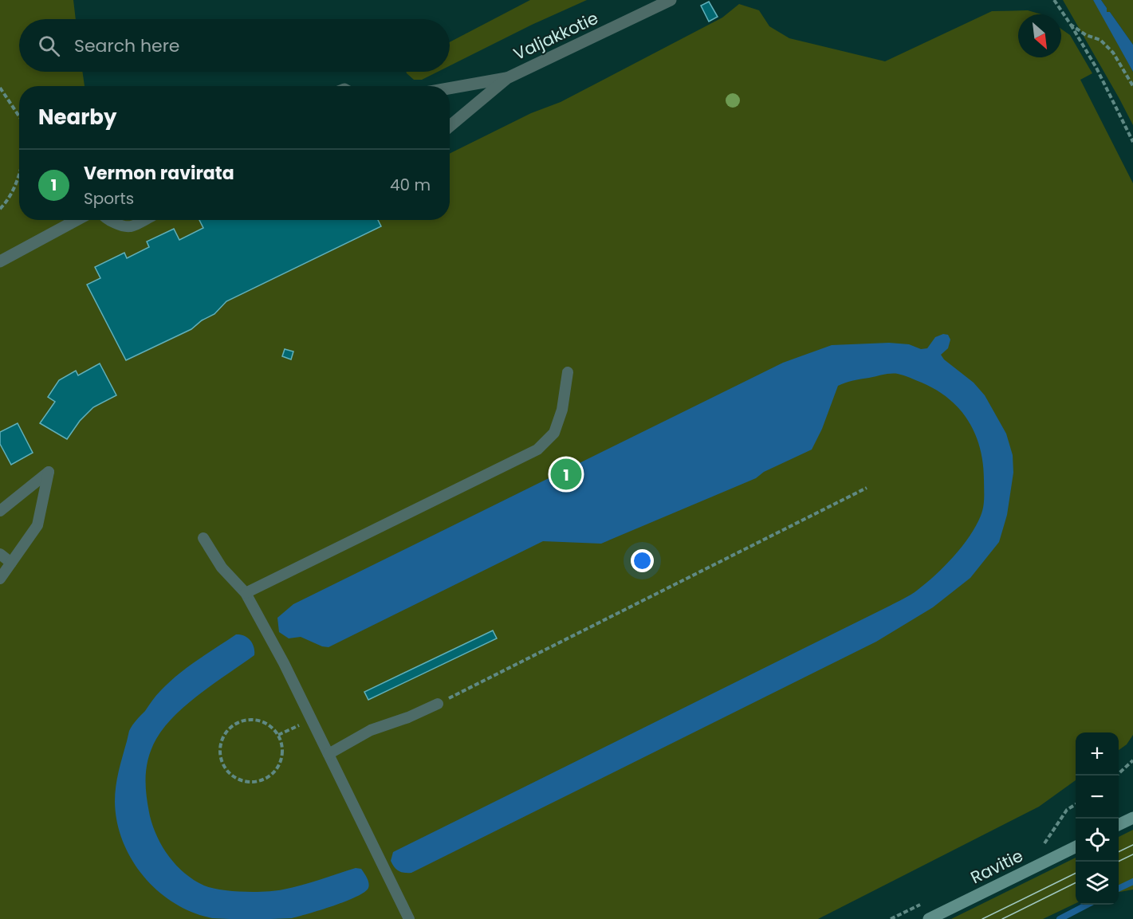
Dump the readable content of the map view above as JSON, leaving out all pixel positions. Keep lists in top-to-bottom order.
{
  "streets": {
    "street": ["Valjakkotie", "Ravitie"]
  },
  "north": "bottom right",
  "page": {
    "search": "Search here",
    "heading": "Nearby",
    "list": [
      {
        "mark": "1",
        "name": "Vermon ravirata",
        "note": "Sports",
        "value": "40 m"
      }
    ],
    "pins": "1",
    "map_buttons": ["+", "−"]
  }
}
